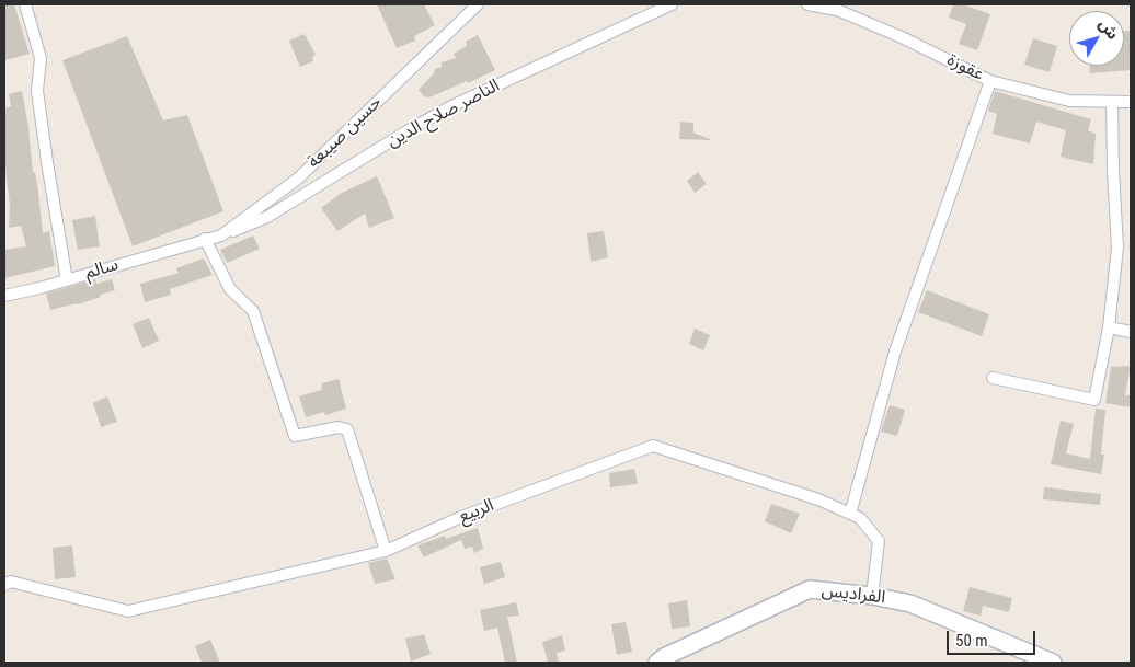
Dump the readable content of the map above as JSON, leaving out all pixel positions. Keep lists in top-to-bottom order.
{
  "streets": {
    "street": [
      "عقوزة",
      "الناصر صلاح الدين",
      "حسين صيبعة",
      "سالم",
      "الربيع",
      "الفراديس"
    ]
  },
  "crossings": [
    ["الناصر صلاح الدين", "حسين صيبعة"],
    ["حسين صيبعة", "سالم"],
    ["الربيع", "الفراديس"]
  ],
  "scale_bar": "50 m",
  "north": "top right"
}
